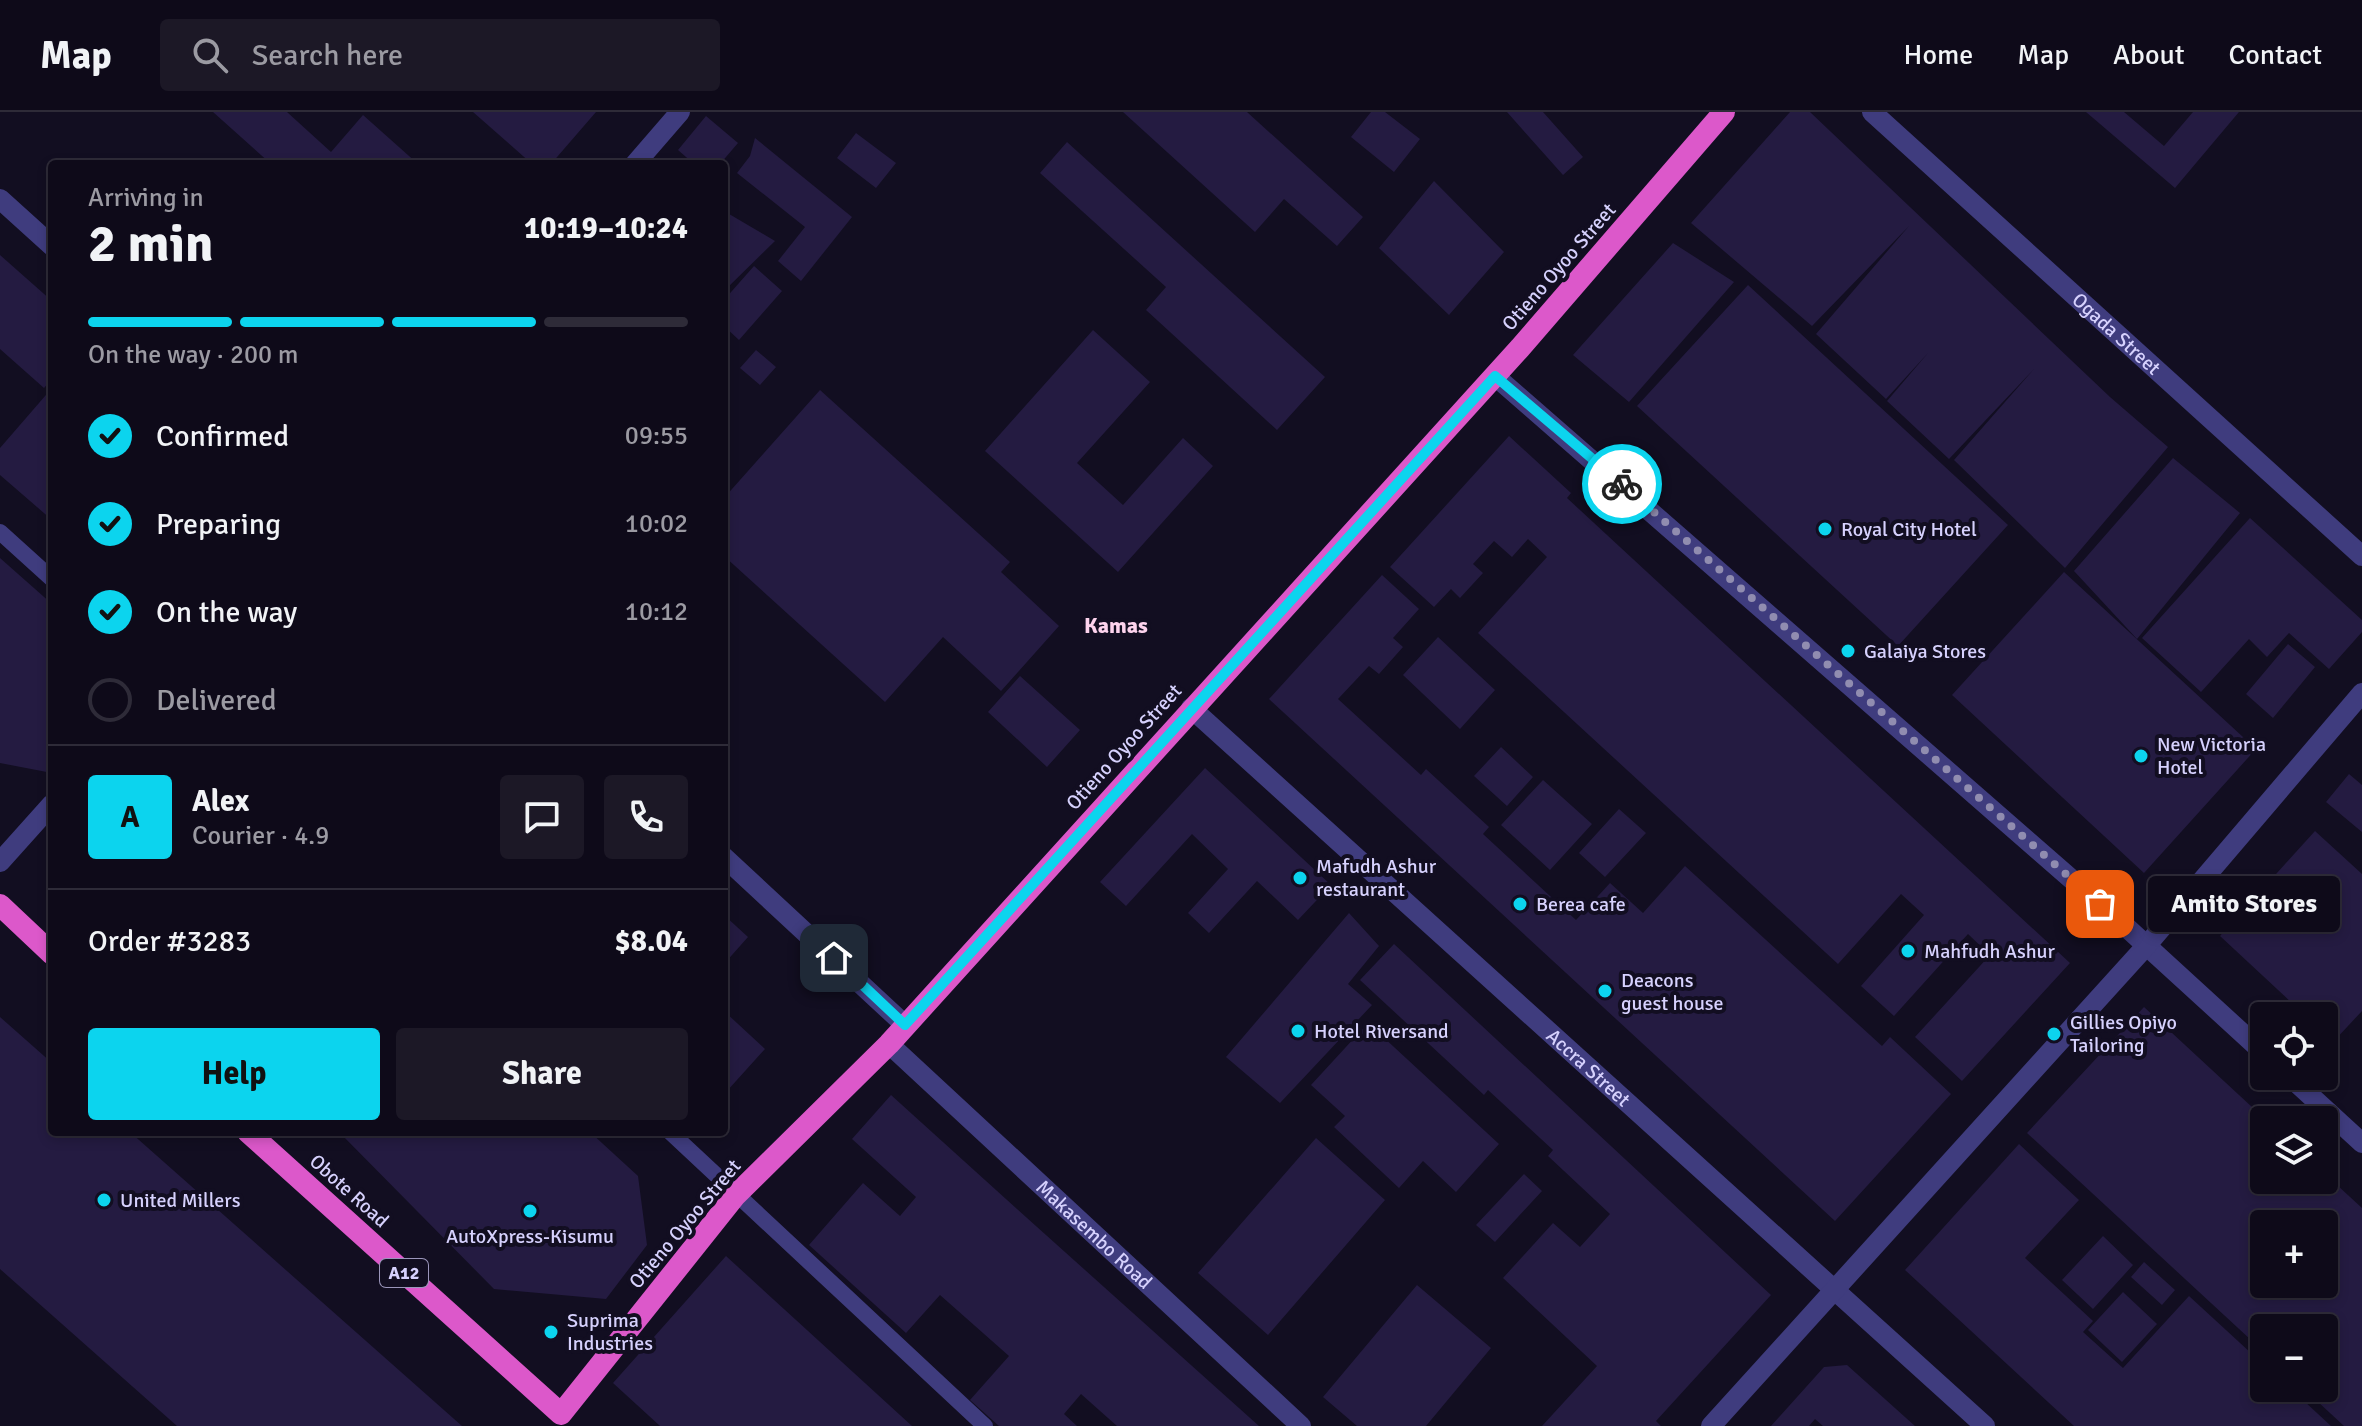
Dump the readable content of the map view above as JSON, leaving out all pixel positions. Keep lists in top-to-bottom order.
{
  "streets": {
    "highway": ["Otieno Oyoo Street", "Obote Road", "A12"],
    "street": ["Ogada Street", "Accra Street", "Makasembo Road"]
  },
  "crossings": [
    ["Otieno Oyoo Street", "Accra Street"],
    ["Otieno Oyoo Street", "Obote Road"],
    ["Otieno Oyoo Street", "Makasembo Road"]
  ],
  "districts": ["Kamas"],
  "places": [
    "Royal City Hotel",
    "Galaiya Stores",
    "New Victoria Hotel",
    "Mafudh Ashur restaurant",
    "Berea cafe",
    "Amito Stores",
    "Mahfudh Ashur",
    "Deacons guest house",
    "Hotel Riversand",
    "Gillies Opiyo Tailoring",
    "United Millers",
    "AutoXpress-Kisumu",
    "Suprima Industries"
  ],
  "page": {
    "header": "Map",
    "search": "Search here",
    "nav": [
      "Home",
      "Map",
      "About",
      "Contact"
    ],
    "heading": ["2 min", "Arriving in", "10:19–10:24"],
    "panel": [
      "Alex",
      "Courier · 4.9",
      "Order #3283",
      "$8.04"
    ],
    "bar": "On the way · 200 m",
    "list": [
      ["Confirmed", "09:55"],
      ["Preparing", "10:02"],
      ["On the way", "10:12"],
      "Delivered"
    ],
    "round": "A",
    "bubble": "Amito Stores",
    "map_buttons": ["+", "−"],
    "buttons": ["Help", "Share"]
  }
}
